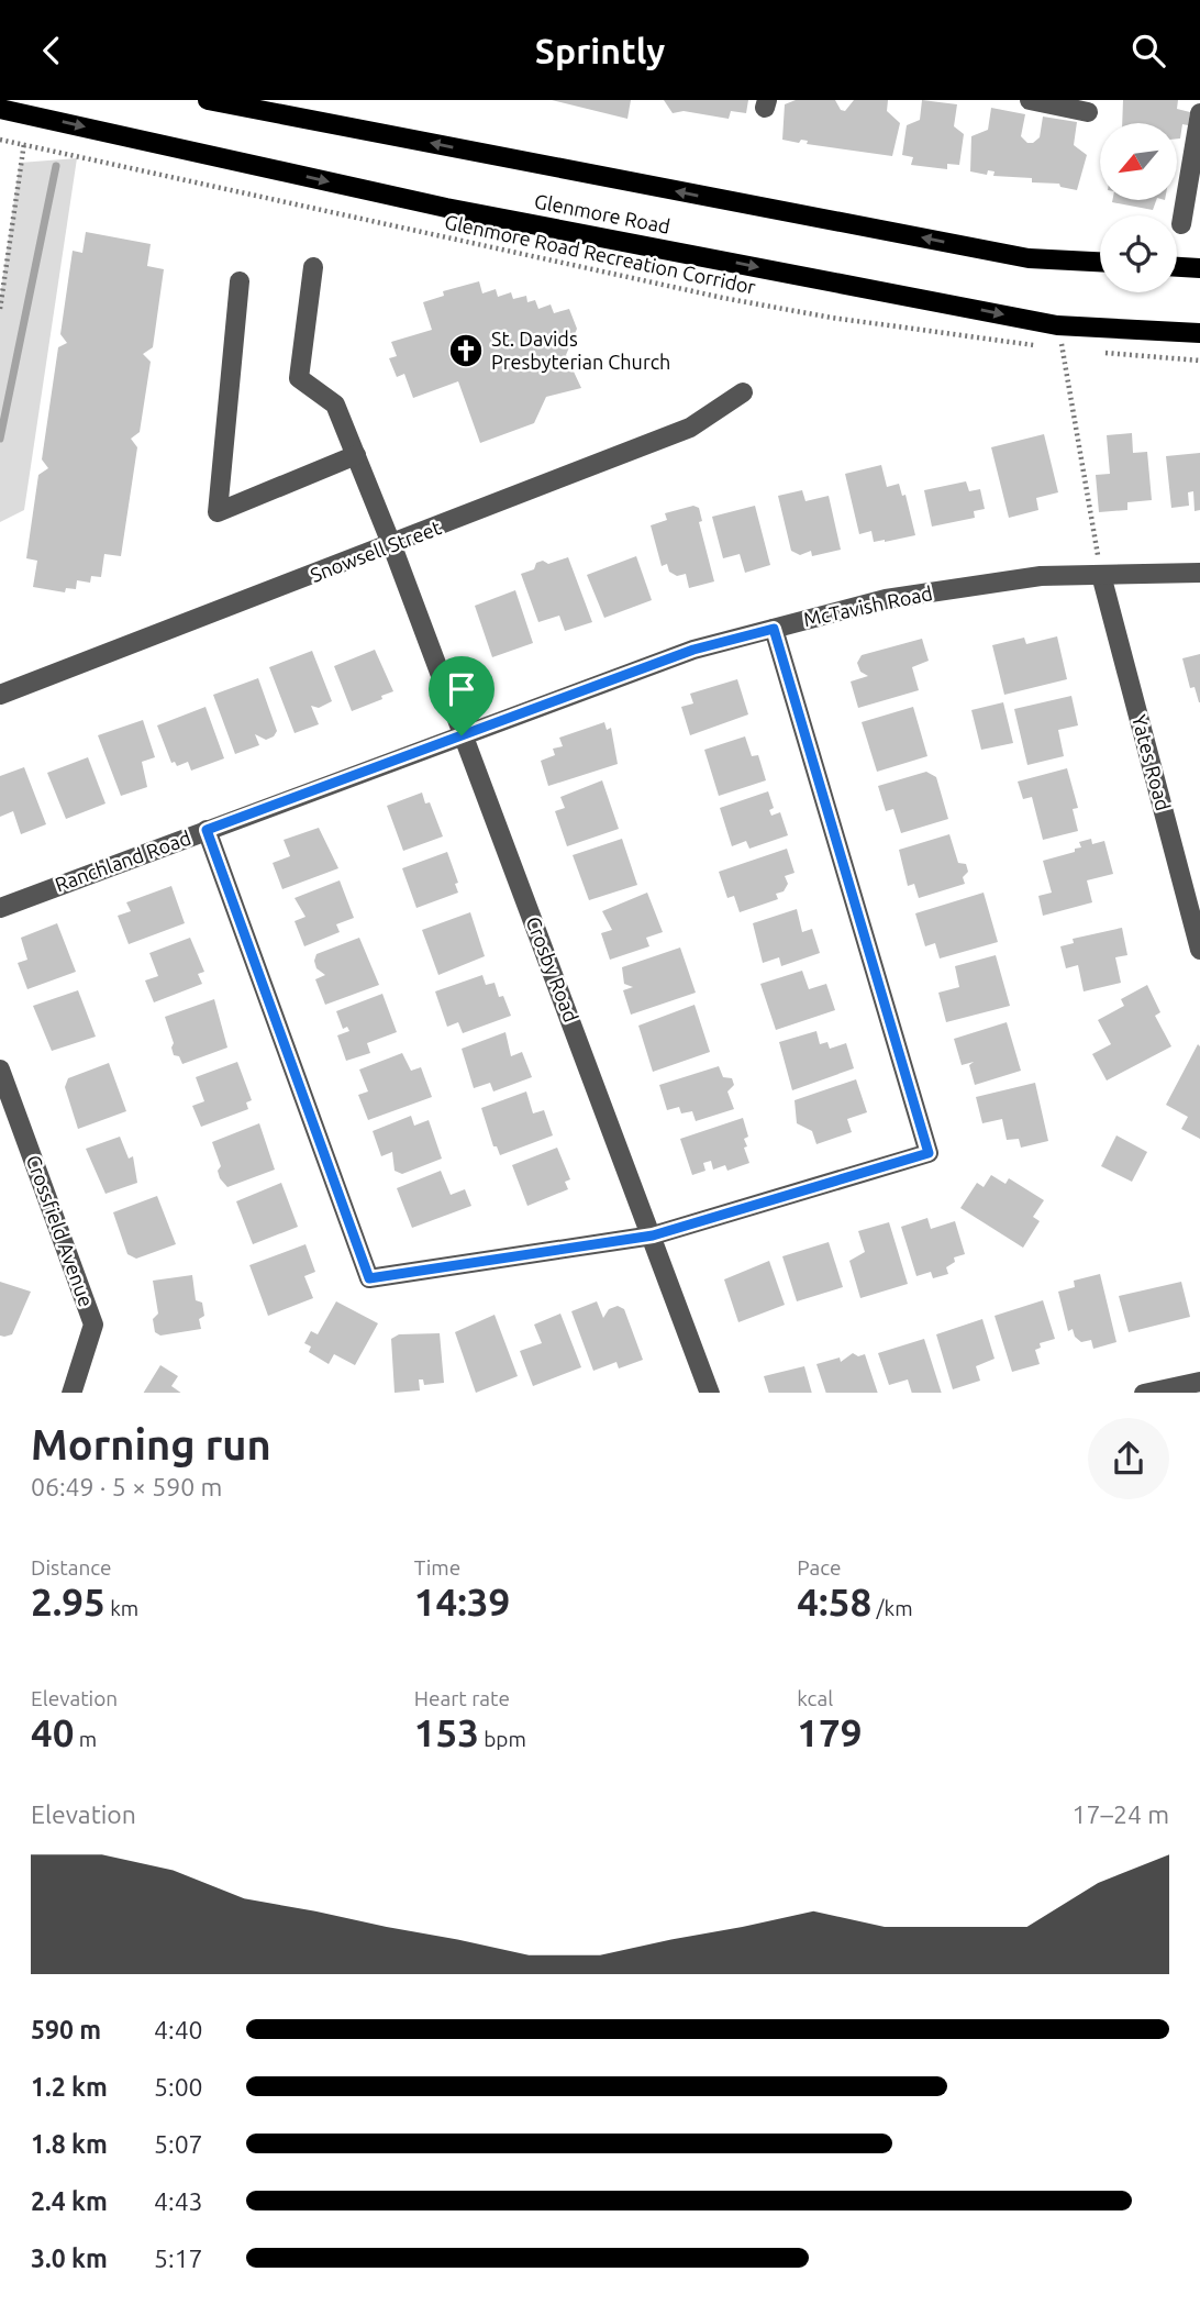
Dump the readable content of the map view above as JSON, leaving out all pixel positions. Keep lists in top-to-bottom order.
{
  "streets": {
    "main road": ["Glenmore Road"],
    "street": [
      "Snowsell Street",
      "McTavish Road",
      "Yates Road",
      "Ranchland Road",
      "Crosby Road",
      "Crossfield Avenue"
    ],
    "path": ["Glenmore Road Recreation Corridor"]
  },
  "crossings": [
    ["Snowsell Street", "Crosby Road"],
    ["McTavish Road", "Yates Road"],
    ["McTavish Road", "Ranchland Road"],
    ["McTavish Road", "Crosby Road"],
    ["Ranchland Road", "Crosby Road"]
  ],
  "places": {
    "church": ["St. Davids Presbyterian Church"]
  },
  "north": "bottom left",
  "page": {
    "header": "Sprintly",
    "heading": ["Morning run", "06:49 · 5 × 590 m"],
    "stats": [
      ["Distance", "2.95 km"],
      ["Time", "14:39"],
      ["Pace", "4:58 /km"],
      ["Elevation", "40 m"],
      ["Heart rate", "153 bpm"],
      ["kcal", "179"]
    ],
    "chart": ["Elevation", "17–24 m"],
    "list": [
      {
        "name": "590 m",
        "note": "4:40"
      },
      {
        "name": "1.2 km",
        "note": "5:00"
      },
      {
        "name": "1.8 km",
        "note": "5:07"
      },
      {
        "name": "2.4 km",
        "note": "4:43"
      },
      {
        "name": "3.0 km",
        "note": "5:17"
      }
    ]
  }
}
